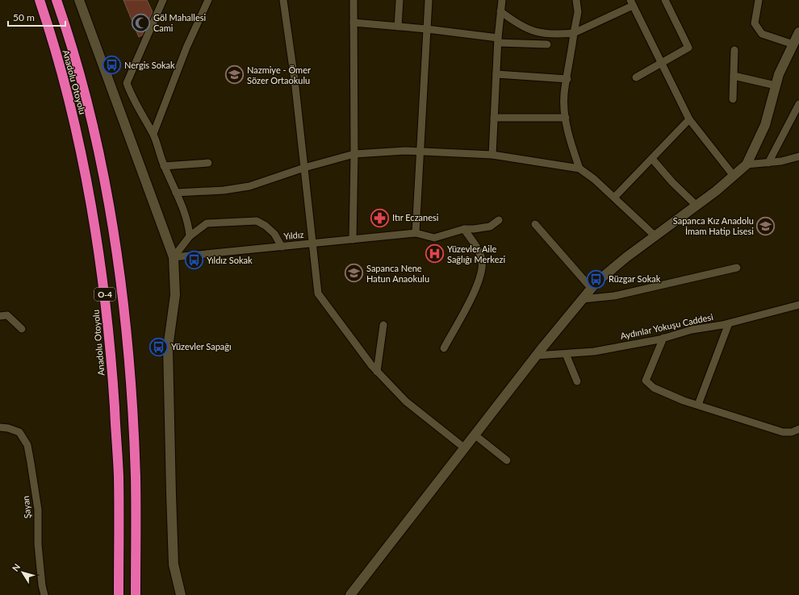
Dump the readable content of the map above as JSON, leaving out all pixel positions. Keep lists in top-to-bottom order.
{
  "streets": {
    "highway": ["Anadolu Otoyolu", "O-4"],
    "street": ["Yıldız", "Aydınlar Yokuşu Caddesi", "Şayan"]
  },
  "places": {
    "mosque": ["Göl Mahallesi Cami"],
    "bus stop": [
      "Nergis Sokak",
      "Yıldız Sokak",
      "Rüzgar Sokak",
      "Yüzevler Sapağı"
    ],
    "school or university": ["Nazmiye - Ömer Sözer Ortaokulu", "Sapanca Kız Anadolu İmam Hatip Lisesi", "Sapanca Nene Hatun Anaokulu"],
    "pharmacy": ["Itır Eczanesi"],
    "hospital": ["Yüzevler Aile Sağlığı Merkezi"]
  },
  "scale_bar": "50 m",
  "north": "top left"
}
